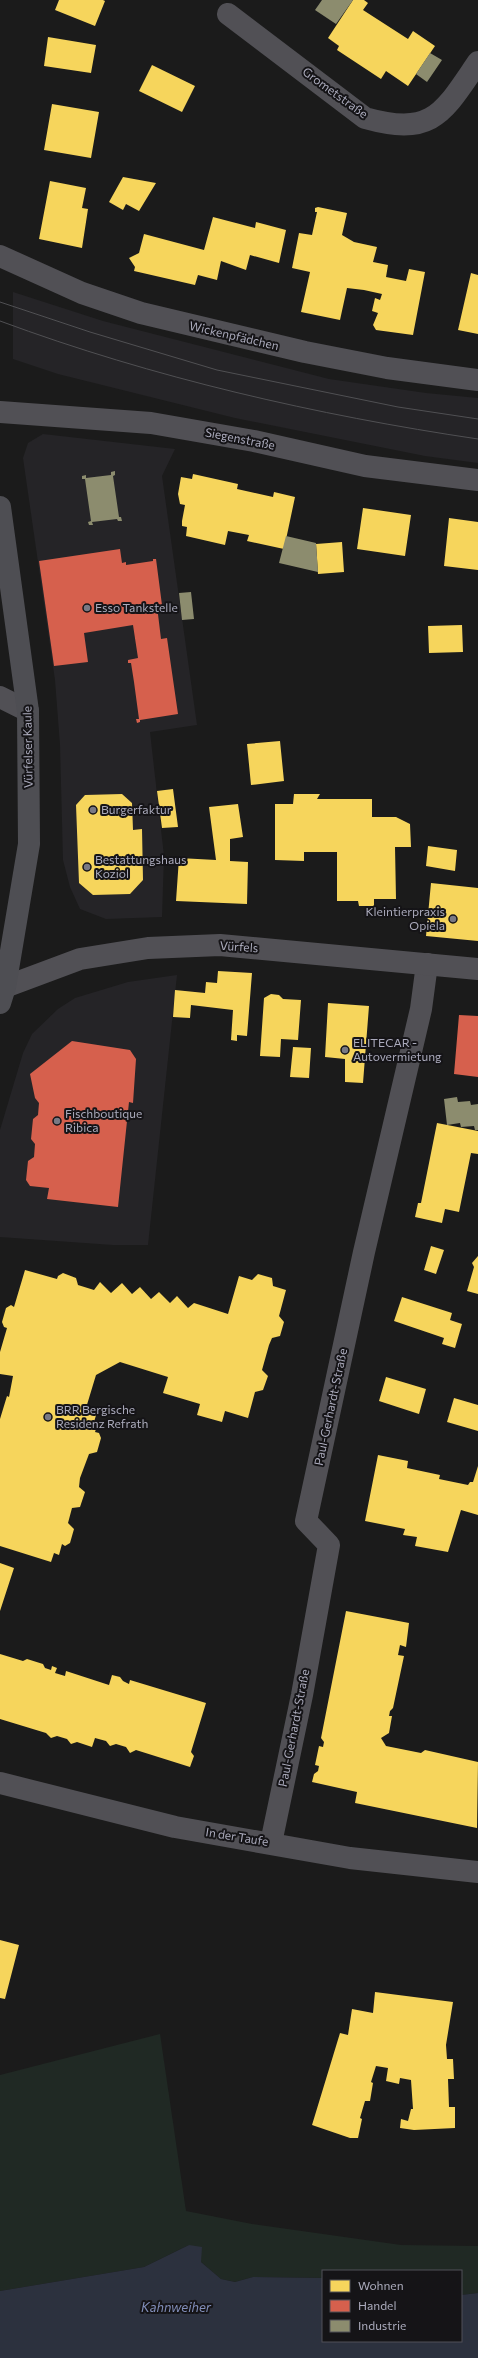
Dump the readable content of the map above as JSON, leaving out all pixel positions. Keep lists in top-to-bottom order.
{
  "streets": {
    "main road": ["Vürfelser Kaule"],
    "street": [
      "Grometstraße",
      "Wickenpfädchen",
      "Siegenstraße",
      "Vürfels",
      "Paul-Gerhardt-Straße",
      "In der Taufe"
    ]
  },
  "crossings": [
    ["Vürfelser Kaule", "Vürfels"],
    ["Vürfels", "Paul-Gerhardt-Straße"],
    ["Paul-Gerhardt-Straße", "In der Taufe"]
  ],
  "water": ["Kahnweiher"],
  "places": [
    "Esso Tankstelle",
    "Burgerfaktur",
    "Bestattungshaus Koziol",
    "Kleintierpraxis Opiela",
    "ELITECAR - Autovermietung",
    "Fischboutique Ribica",
    "BRR Bergische Residenz Refrath"
  ],
  "legend": ["Wohnen", "Handel", "Industrie"]
}
